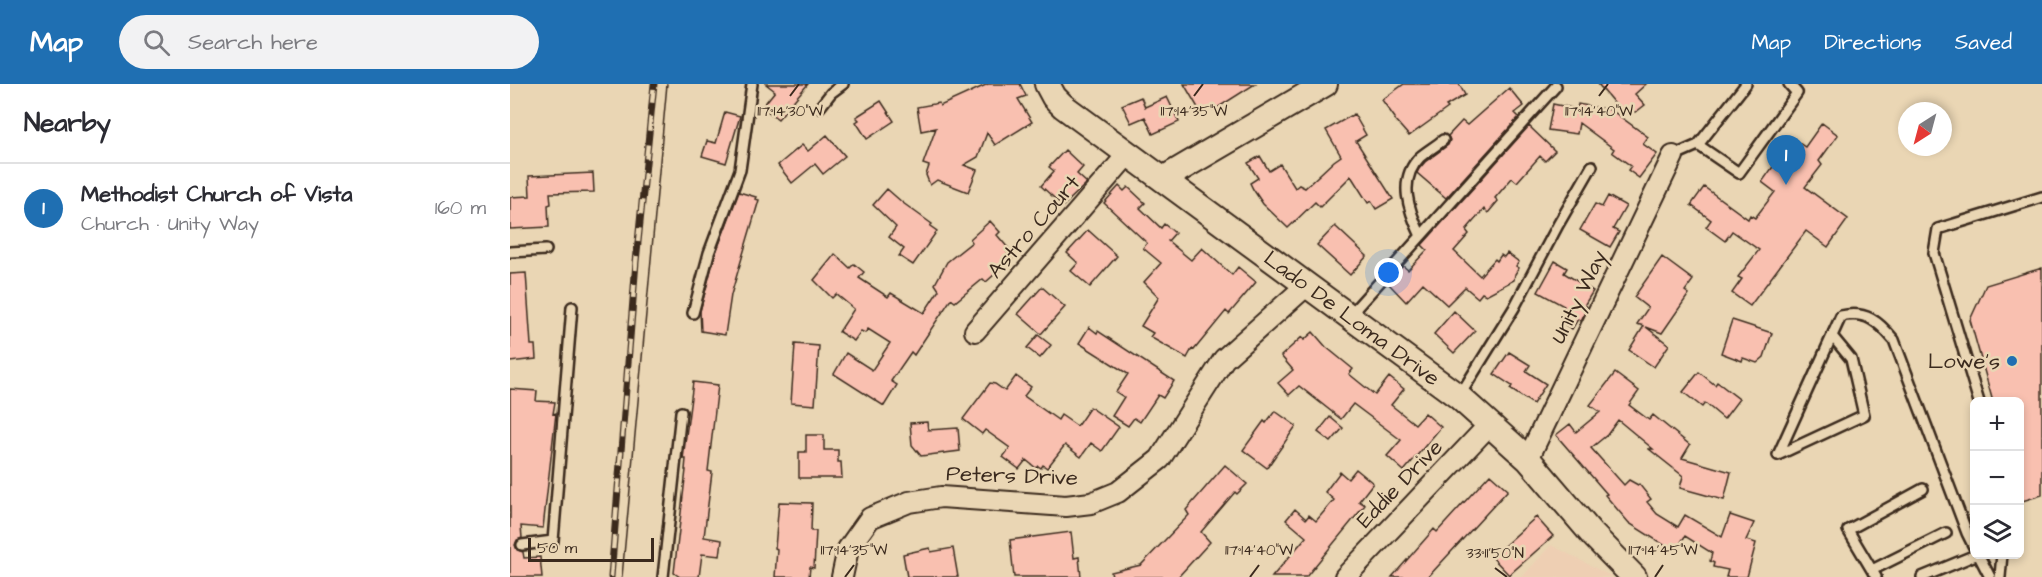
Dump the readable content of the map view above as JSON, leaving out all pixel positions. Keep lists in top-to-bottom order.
{
  "streets": {
    "street": [
      "Astro Court",
      "Unity Way",
      "Lado De Loma Drive",
      "Peters Drive",
      "Eddie Drive"
    ]
  },
  "crossings": [
    ["Astro Court", "Lado De Loma Drive"],
    ["Unity Way", "Lado De Loma Drive"],
    ["Lado De Loma Drive", "Peters Drive"],
    ["Lado De Loma Drive", "Eddie Drive"]
  ],
  "places": ["Lowe's"],
  "scale_bar": "50 m",
  "north": "bottom left",
  "page": {
    "header": "Map",
    "search": "Search here",
    "nav": ["Map", "Directions", "Saved"],
    "heading": "Nearby",
    "pins": "1",
    "list": [
      {
        "mark": "1",
        "name": "Methodist Church of Vista",
        "note": "Church · Unity Way",
        "value": "160 m"
      }
    ],
    "map_buttons": ["+", "−"],
    "scale": "50 m"
  },
  "coordinates": [
    "117°14'30\"W",
    "117°14'40\"W",
    "117°14'35\"W",
    "117°14'45\"W",
    "33°11'50\"N"
  ]
}
